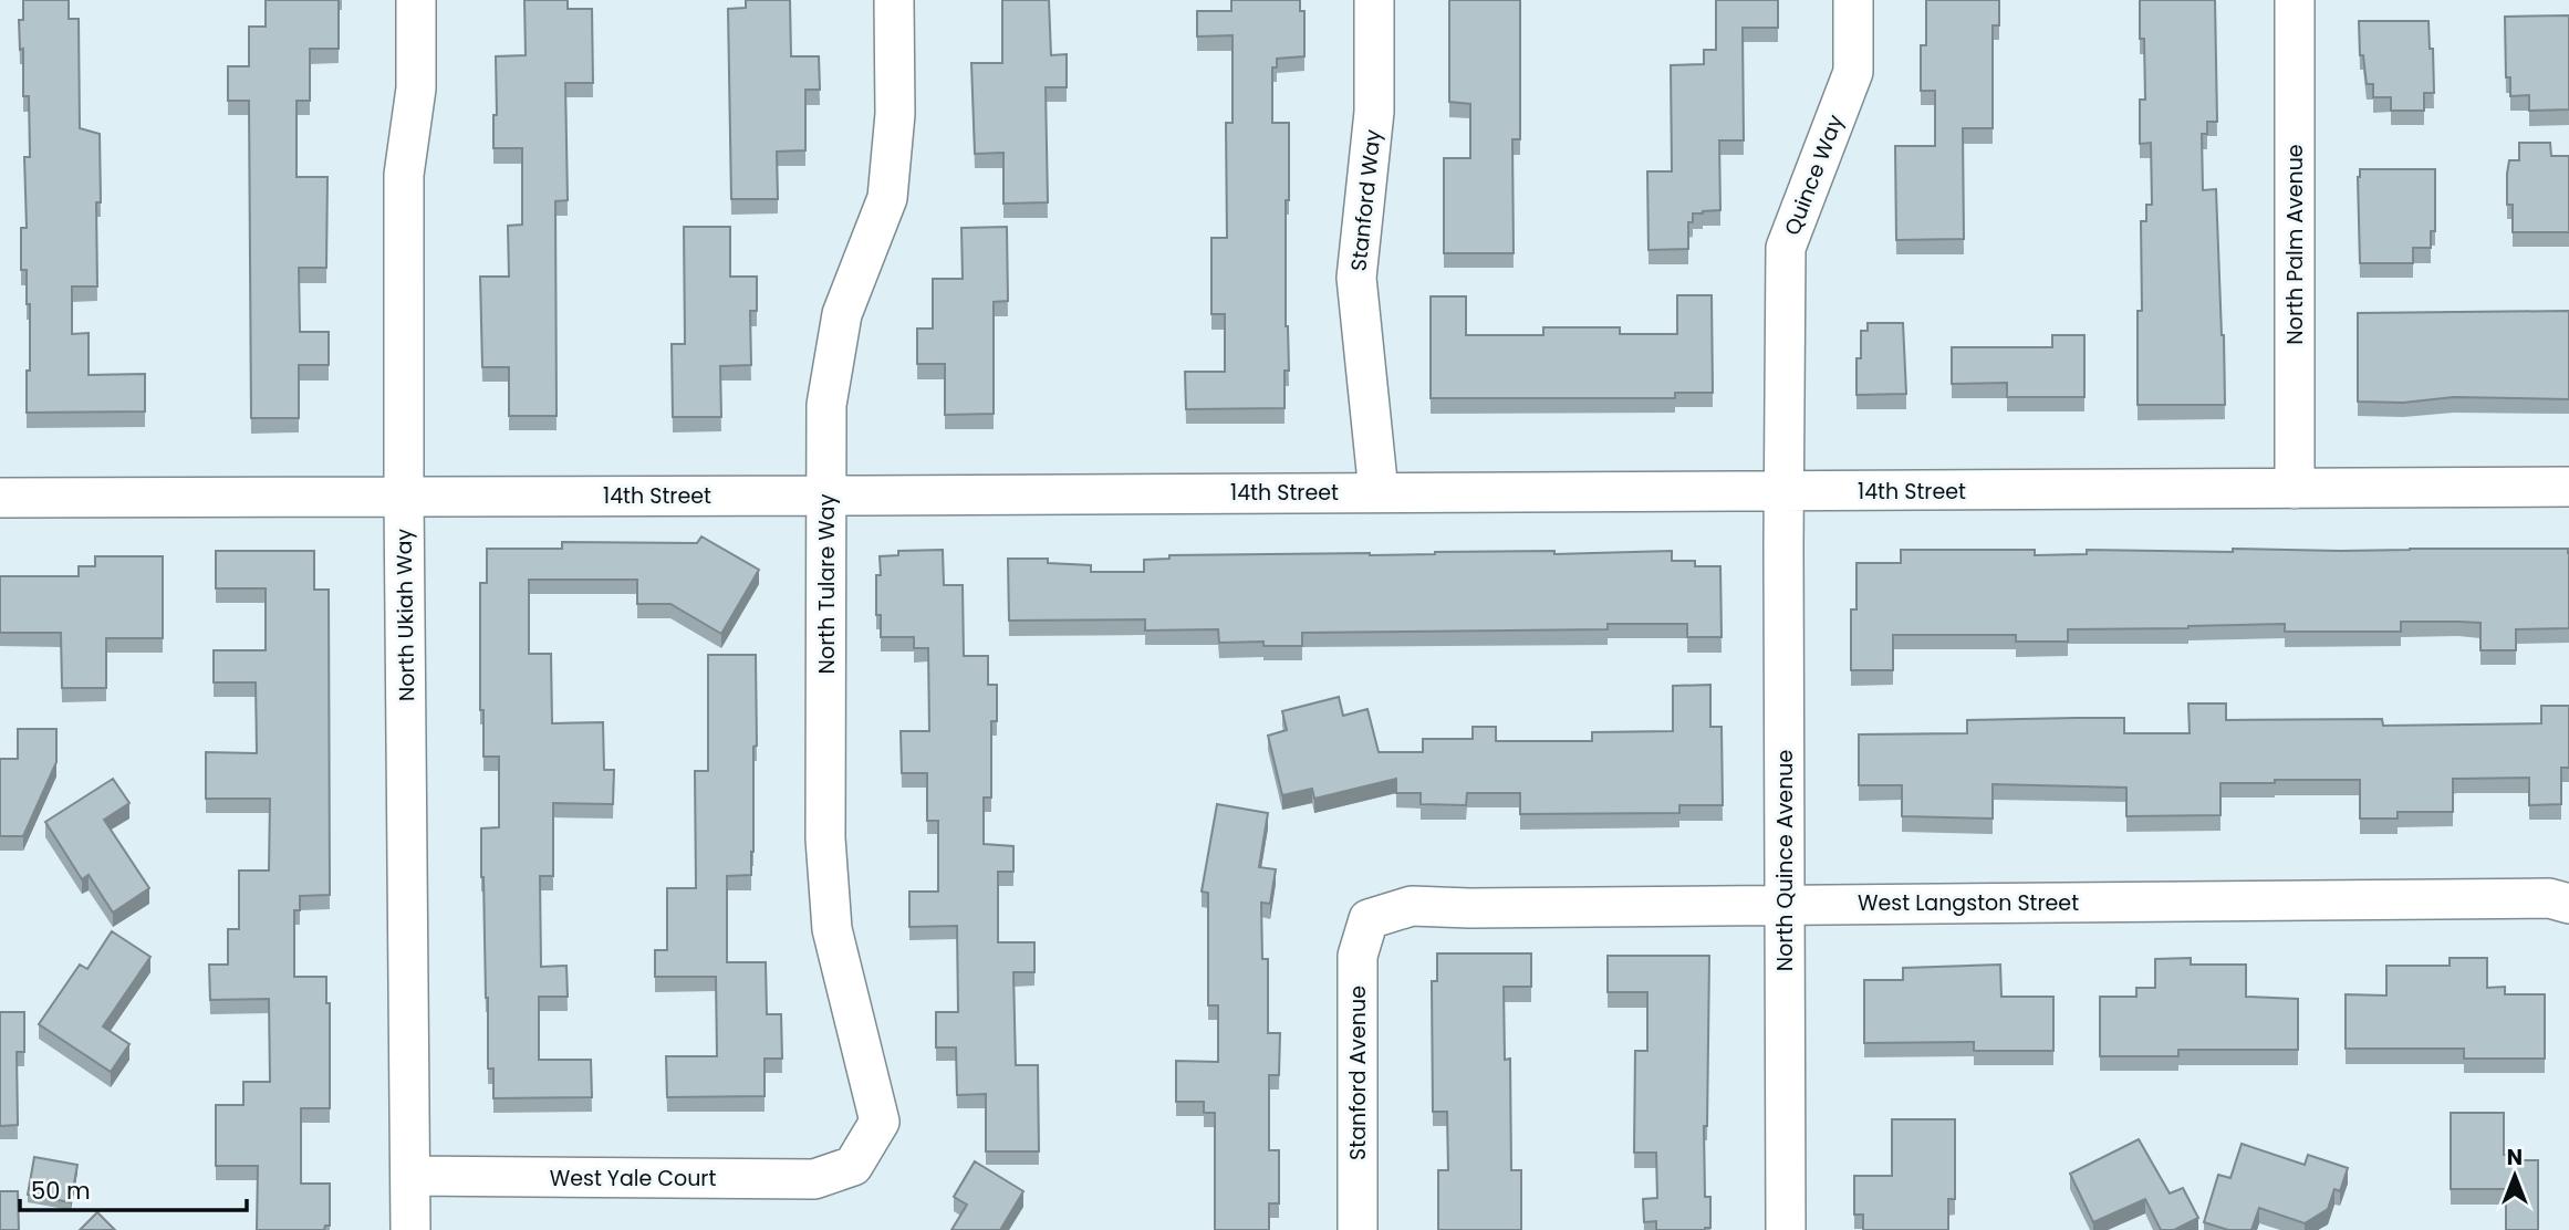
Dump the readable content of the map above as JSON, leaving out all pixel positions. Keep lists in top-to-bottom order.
{
  "streets": {
    "street": [
      "Quince Way",
      "Stanford Way",
      "North Palm Avenue",
      "14th Street",
      "North Tulare Way",
      "North Ukiah Way",
      "North Quince Avenue",
      "West Langston Street",
      "Stanford Avenue",
      "West Yale Court"
    ]
  },
  "crossings": [
    ["Quince Way", "14th Street"],
    ["Quince Way", "North Quince Avenue"],
    ["Stanford Way", "14th Street"],
    ["North Palm Avenue", "14th Street"],
    ["14th Street", "North Tulare Way"],
    ["14th Street", "North Ukiah Way"],
    ["14th Street", "North Quince Avenue"],
    ["North Tulare Way", "West Yale Court"],
    ["North Ukiah Way", "West Yale Court"],
    ["North Quince Avenue", "West Langston Street"],
    ["West Langston Street", "Stanford Avenue"]
  ],
  "scale_bar": "50 m",
  "north": "top"
}
